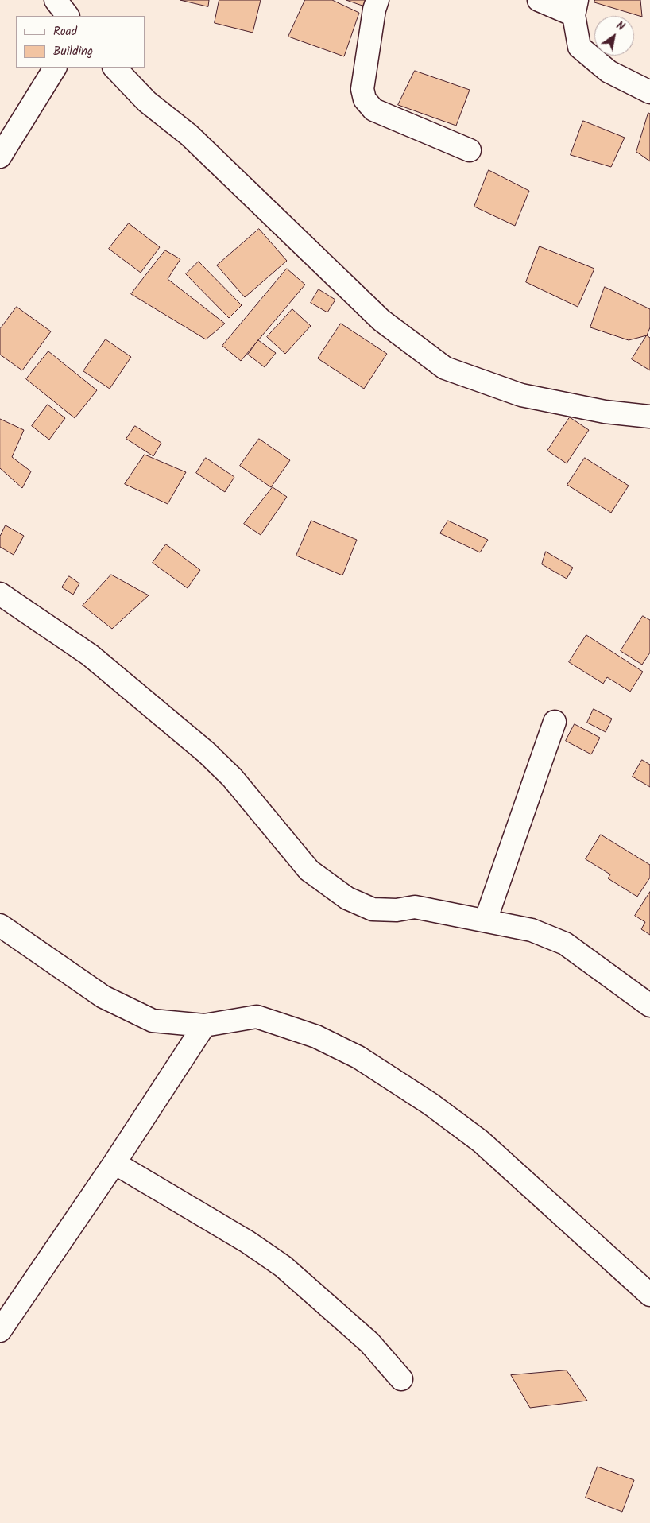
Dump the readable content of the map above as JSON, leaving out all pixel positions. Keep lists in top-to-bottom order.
{
  "legend": ["Road", "Building"],
  "north": "top right"
}
